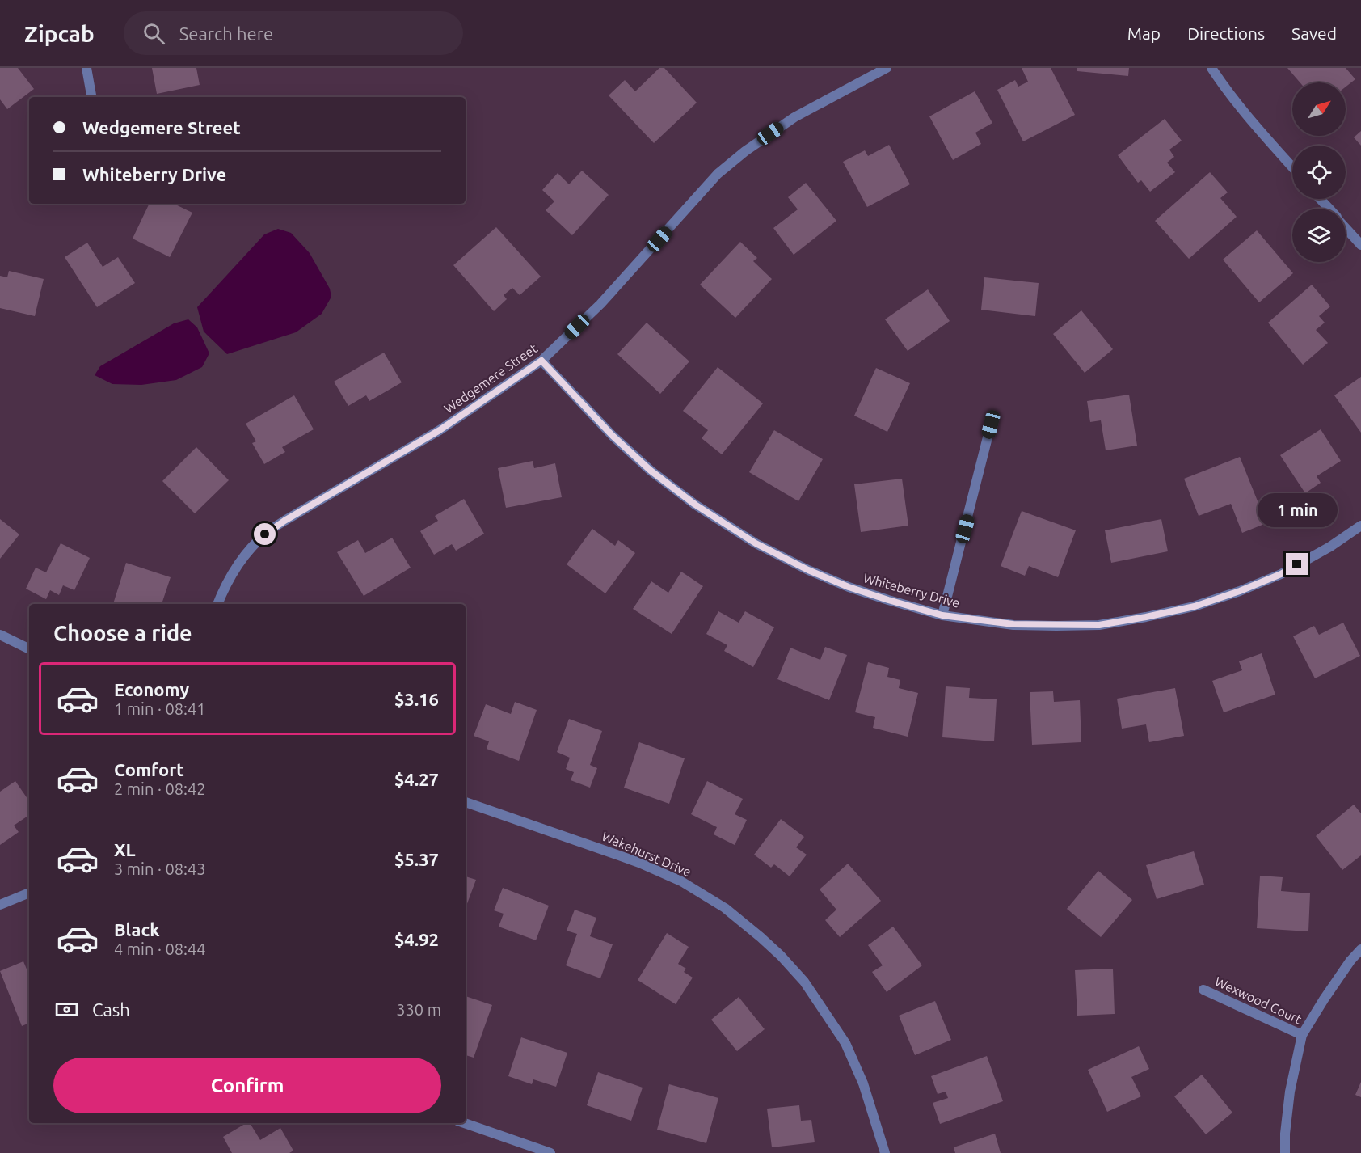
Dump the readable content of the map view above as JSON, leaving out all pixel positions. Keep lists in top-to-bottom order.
{
  "streets": {
    "street": [
      "Wedgemere Street",
      "Whiteberry Drive",
      "Wakehurst Drive",
      "Wexwood Court"
    ]
  },
  "crossings": [
    ["Wedgemere Street", "Whiteberry Drive"]
  ],
  "north": "top right",
  "page": {
    "header": "Zipcab",
    "search": "Search here",
    "nav": ["Map", "Directions", "Saved"],
    "banner": ["Wedgemere Street", "Whiteberry Drive"],
    "bubble": "1 min",
    "heading": "Choose a ride",
    "list": [
      {
        "name": "Economy",
        "note": "1 min · 08:41",
        "value": "$3.16"
      },
      {
        "name": "Comfort",
        "note": "2 min · 08:42",
        "value": "$4.27"
      },
      {
        "name": "XL",
        "note": "3 min · 08:43",
        "value": "$5.37"
      },
      {
        "name": "Black",
        "note": "4 min · 08:44",
        "value": "$4.92"
      }
    ],
    "pay": ["Cash", "330 m"],
    "buttons": "Confirm"
  }
}
